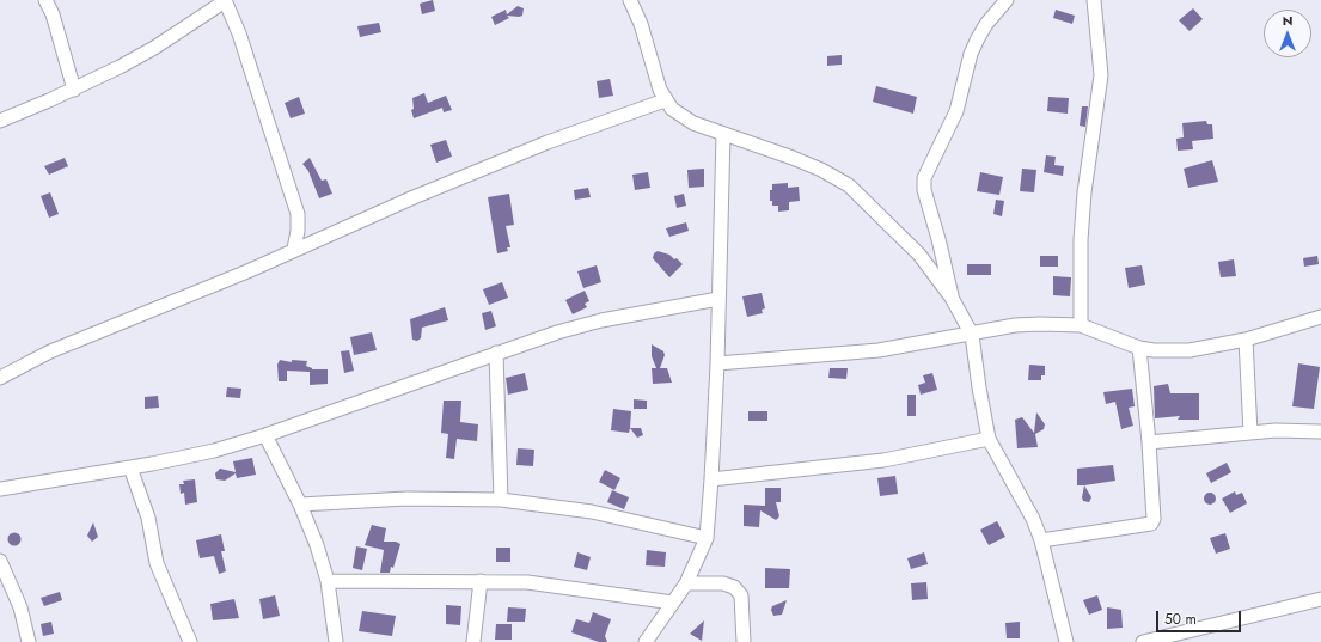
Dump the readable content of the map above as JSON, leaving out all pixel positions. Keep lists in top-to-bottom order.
{
  "scale_bar": "50 m",
  "north": "top"
}
